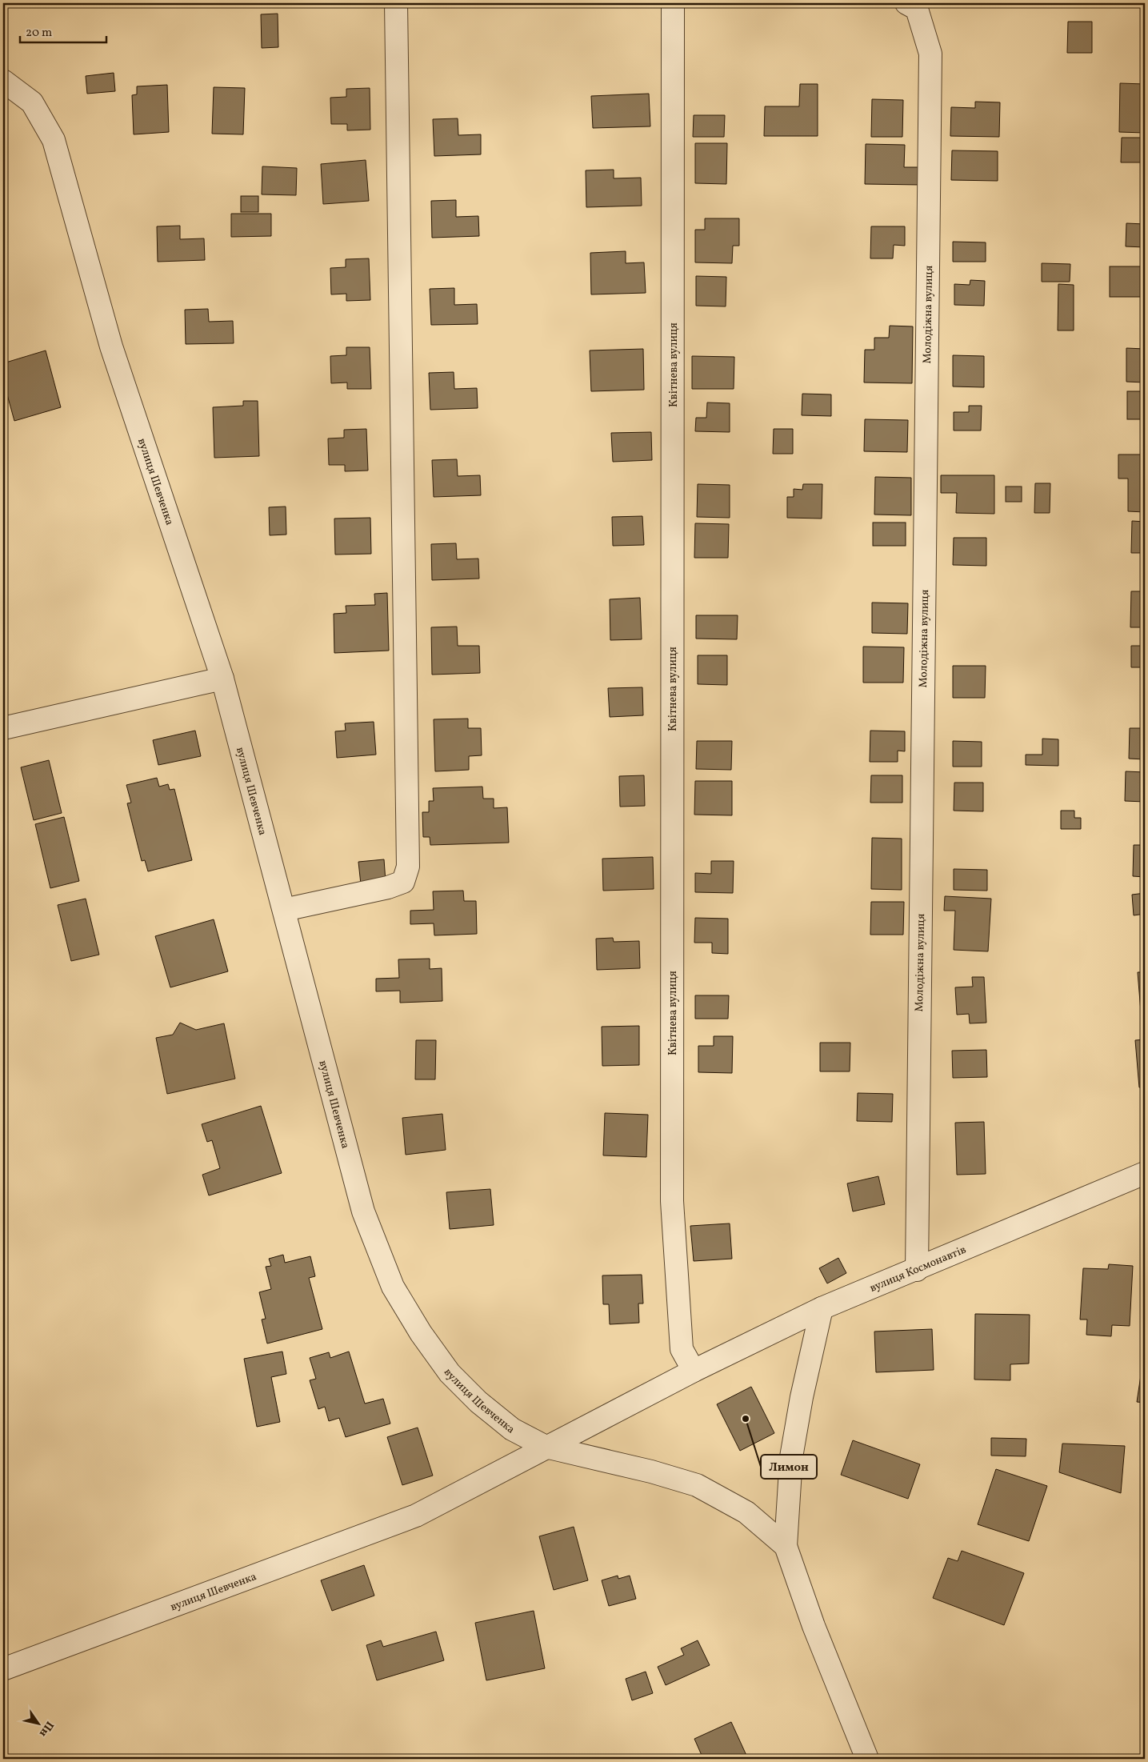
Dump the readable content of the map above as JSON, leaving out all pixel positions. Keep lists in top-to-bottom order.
{
  "streets": {
    "street": [
      "Молодіжна вулиця",
      "Квітнева вулиця",
      "вулиця Шевченка",
      "вулиця Космонавтів"
    ]
  },
  "crossings": [
    ["Молодіжна вулиця", "вулиця Космонавтів"],
    ["Квітнева вулиця", "вулиця Космонавтів"],
    ["вулиця Шевченка", "вулиця Космонавтів"]
  ],
  "places": ["Лимон"],
  "scale_bar": "20 m",
  "north": "bottom right"
}
